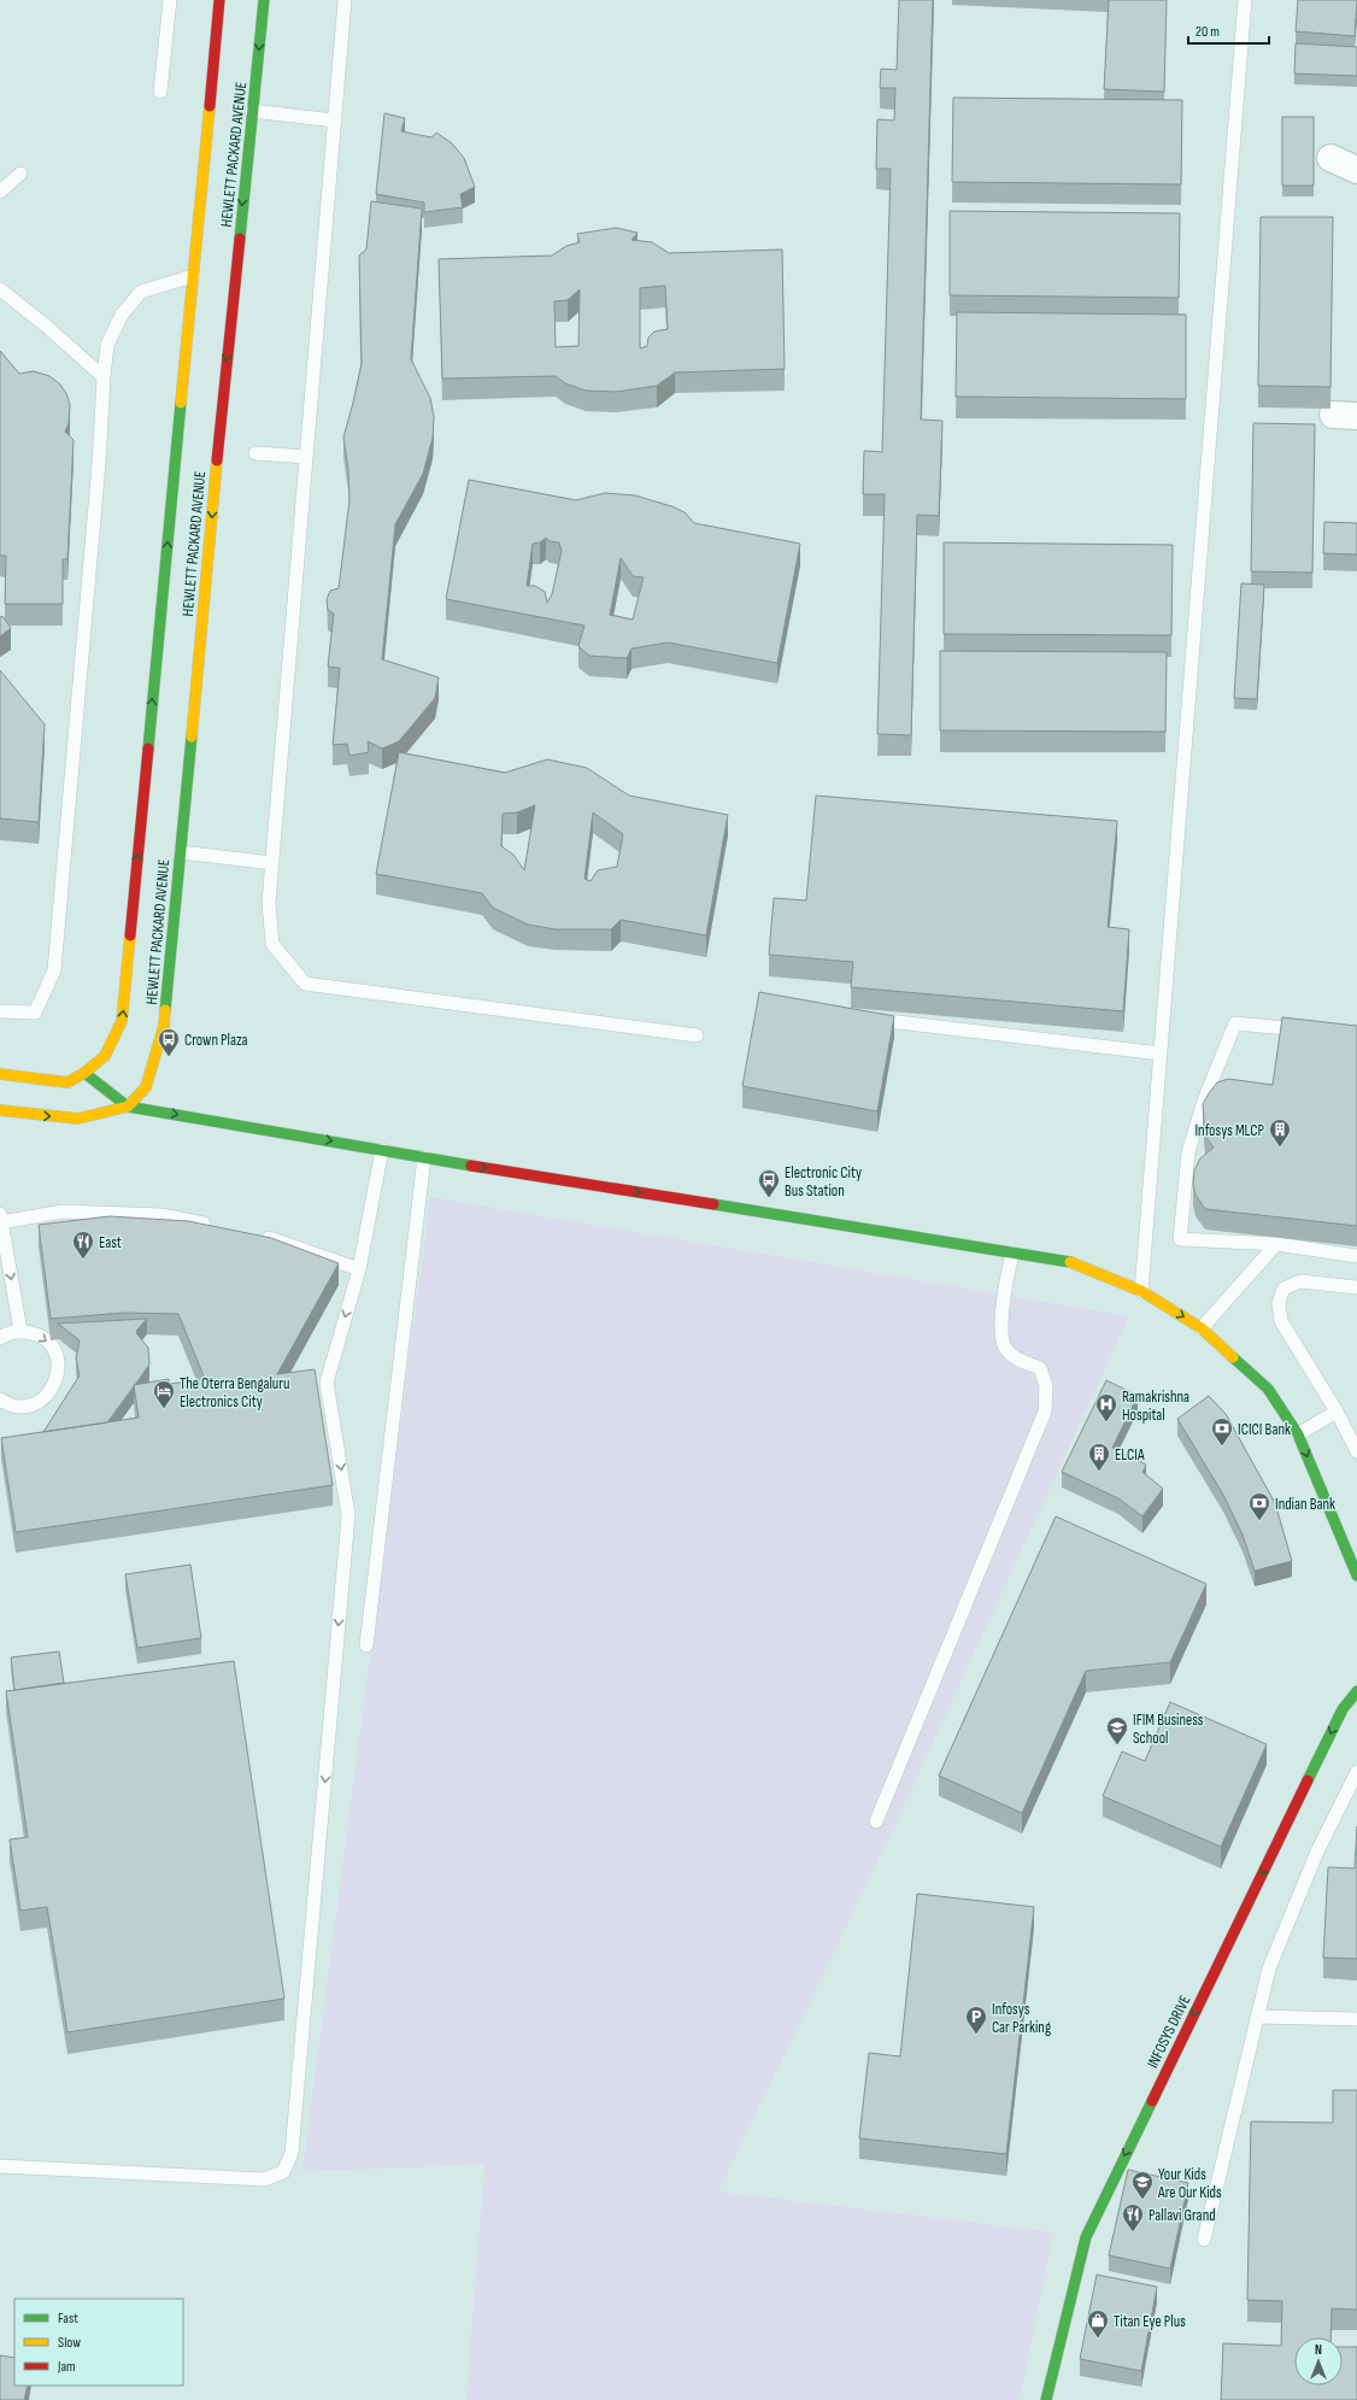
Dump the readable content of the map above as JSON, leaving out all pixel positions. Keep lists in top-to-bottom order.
{
  "streets": {
    "street": ["HEWLETT PACKARD AVENUE", "INFOSYS DRIVE"]
  },
  "one_way": ["INFOSYS DRIVE"],
  "places": {
    "bus stop": ["Crown Plaza", "Electronic City Bus Station"],
    "building": ["Infosys MLCP", "ELCIA"],
    "restaurant": ["East", "Pallavi Grand"],
    "hotel": ["The Oterra Bengaluru Electronics City"],
    "hospital": ["Ramakrishna Hospital"],
    "bank": ["ICICI Bank", "Indian Bank"],
    "school or university": ["IFIM Business School", "Your Kids Are Our Kids"],
    "parking": ["Infosys Car Parking"],
    "shop": ["Titan Eye Plus"]
  },
  "legend": ["Fast", "Slow", "Jam"],
  "scale_bar": "20 m",
  "north": "top"
}
